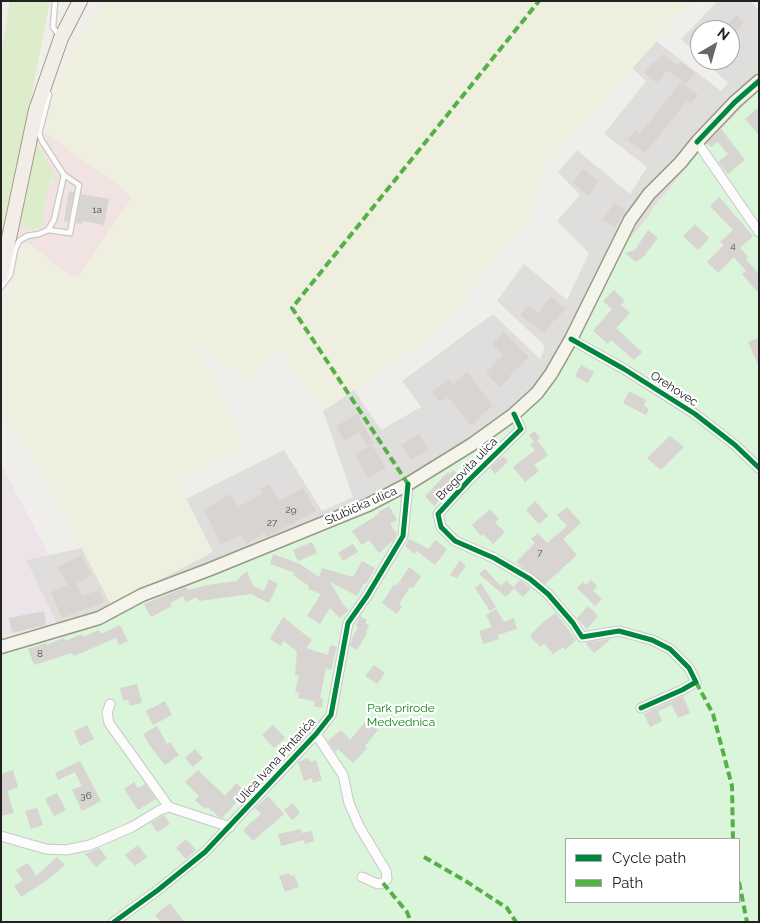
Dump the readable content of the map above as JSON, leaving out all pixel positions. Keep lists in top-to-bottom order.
{
  "streets": {
    "main road": ["Stubička ulica"],
    "street": ["Orehovec", "Bregovita ulica", "Ulica Ivana Pintarića"]
  },
  "crossings": [
    ["Orehovec", "Stubička ulica"],
    ["Bregovita ulica", "Stubička ulica"],
    ["Stubička ulica", "Ulica Ivana Pintarića"]
  ],
  "parks": ["Park prirode Medvednica"],
  "house_numbers": [
    "1a",
    "4",
    "29",
    "27",
    "7",
    "8",
    "36"
  ],
  "legend": ["Cycle path", "Path"],
  "north": "top right"
}
